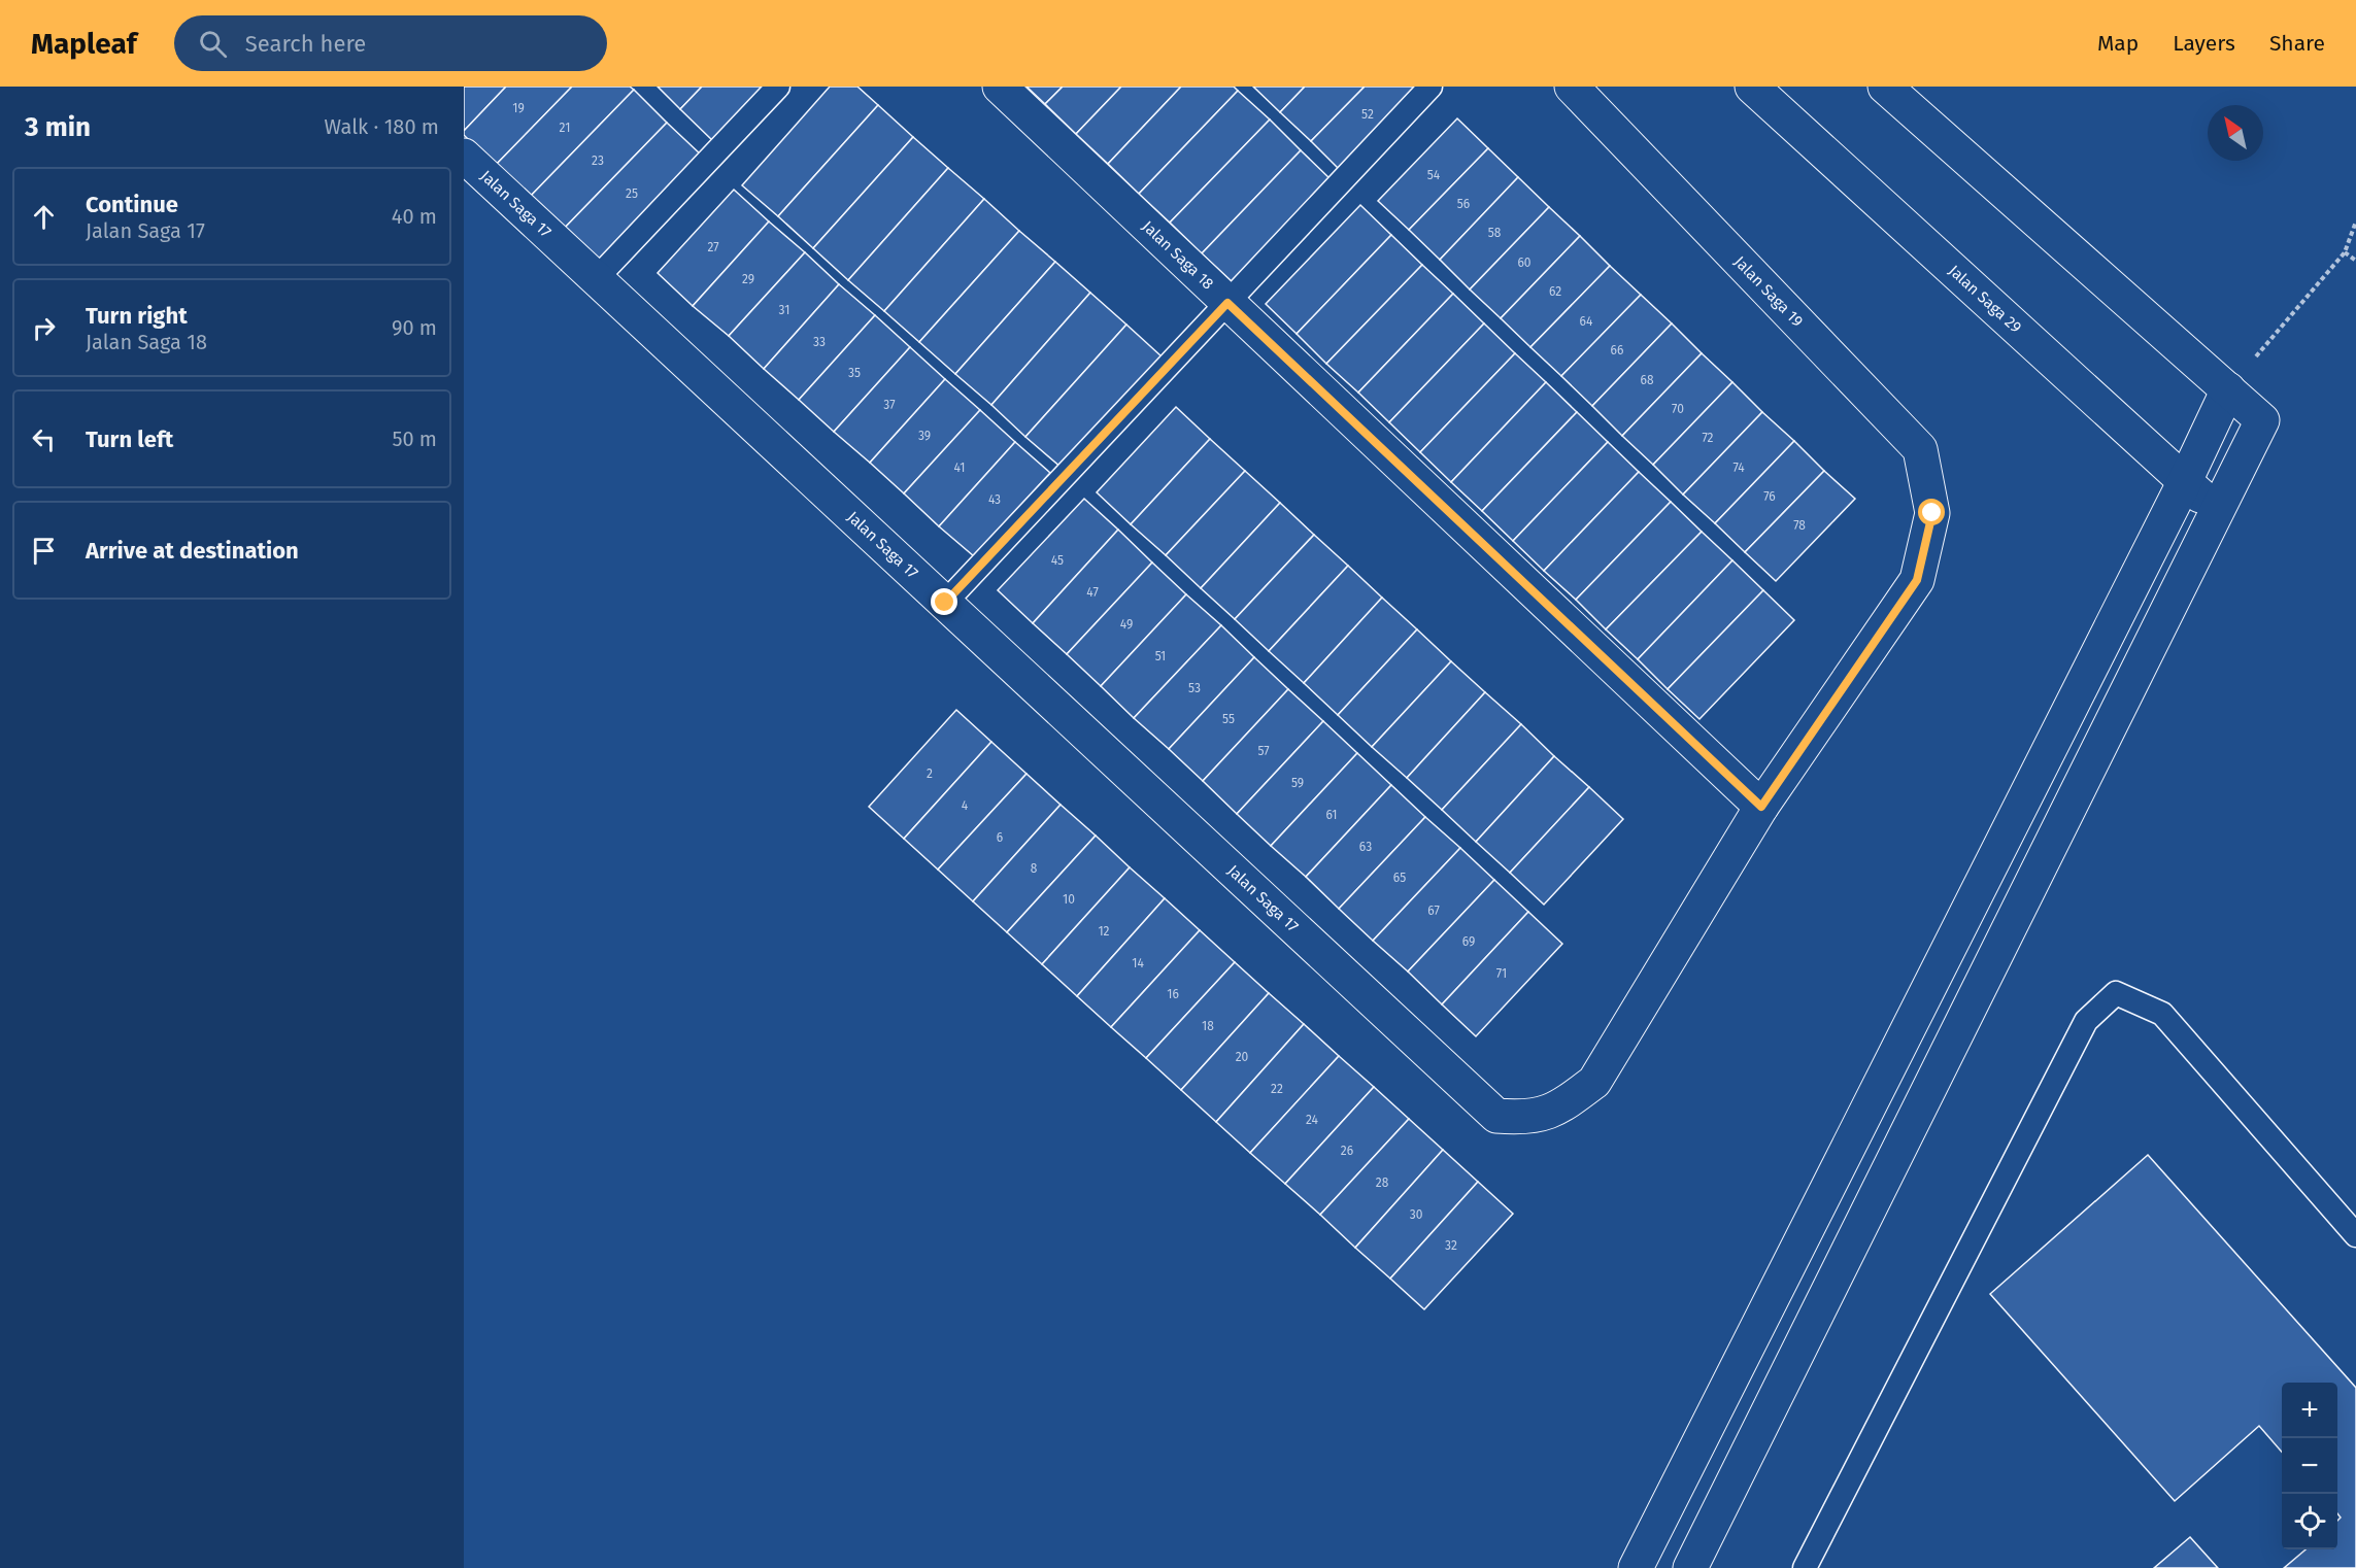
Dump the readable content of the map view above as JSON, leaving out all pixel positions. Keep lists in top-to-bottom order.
{
  "streets": {
    "street": [
      "Jalan Saga 17",
      "Jalan Saga 18",
      "Jalan Saga 19",
      "Jalan Saga 29"
    ]
  },
  "crossings": [
    ["Jalan Saga 17", "Jalan Saga 18"],
    ["Jalan Saga 17", "Jalan Saga 19"]
  ],
  "house_numbers": [
    "19",
    "52",
    "21",
    "23",
    "54",
    "25",
    "56",
    "58",
    "27",
    "60",
    "29",
    "62",
    "31",
    "64",
    "33",
    "66",
    "35",
    "68",
    "37",
    "70",
    "39",
    "72",
    "41",
    "74",
    "76",
    "43",
    "78",
    "45",
    "47",
    "49",
    "51",
    "53",
    "55",
    "57",
    "2",
    "59",
    "4",
    "61",
    "6",
    "63",
    "8",
    "65",
    "10",
    "67",
    "12",
    "69",
    "14",
    "71",
    "16",
    "18",
    "20",
    "22",
    "24",
    "26",
    "28",
    "30",
    "32"
  ],
  "north": "top left",
  "page": {
    "header": "Mapleaf",
    "search": "Search here",
    "nav": ["Map", "Layers", "Share"],
    "heading": ["3 min", "Walk · 180 m"],
    "list": [
      ["Continue", "Jalan Saga 17", "40 m"],
      ["Turn right", "Jalan Saga 18", "90 m"],
      ["Turn left", "50 m"],
      "Arrive at destination"
    ],
    "map_buttons": ["+", "−"]
  }
}
